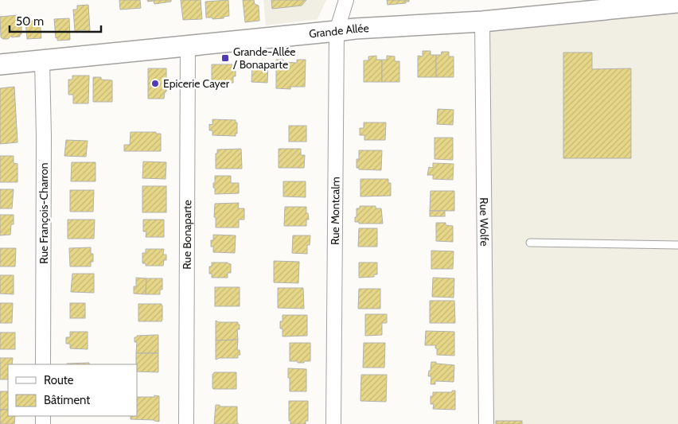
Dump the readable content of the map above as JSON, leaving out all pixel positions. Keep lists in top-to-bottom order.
{
  "streets": {
    "main road": ["Grande Allée"],
    "street": [
      "Rue Montcalm",
      "Rue François-Charron",
      "Rue Wolfe",
      "Rue Bonaparte"
    ]
  },
  "crossings": [
    ["Grande Allée", "Rue Montcalm"],
    ["Grande Allée", "Rue François-Charron"],
    ["Grande Allée", "Rue Wolfe"],
    ["Grande Allée", "Rue Bonaparte"]
  ],
  "places": {
    "transit": ["Grande-Allée / Bonaparte"],
    "other": ["Epicerie Cayer"]
  },
  "legend": ["Route", "Bâtiment"],
  "scale_bar": "50 m"
}
